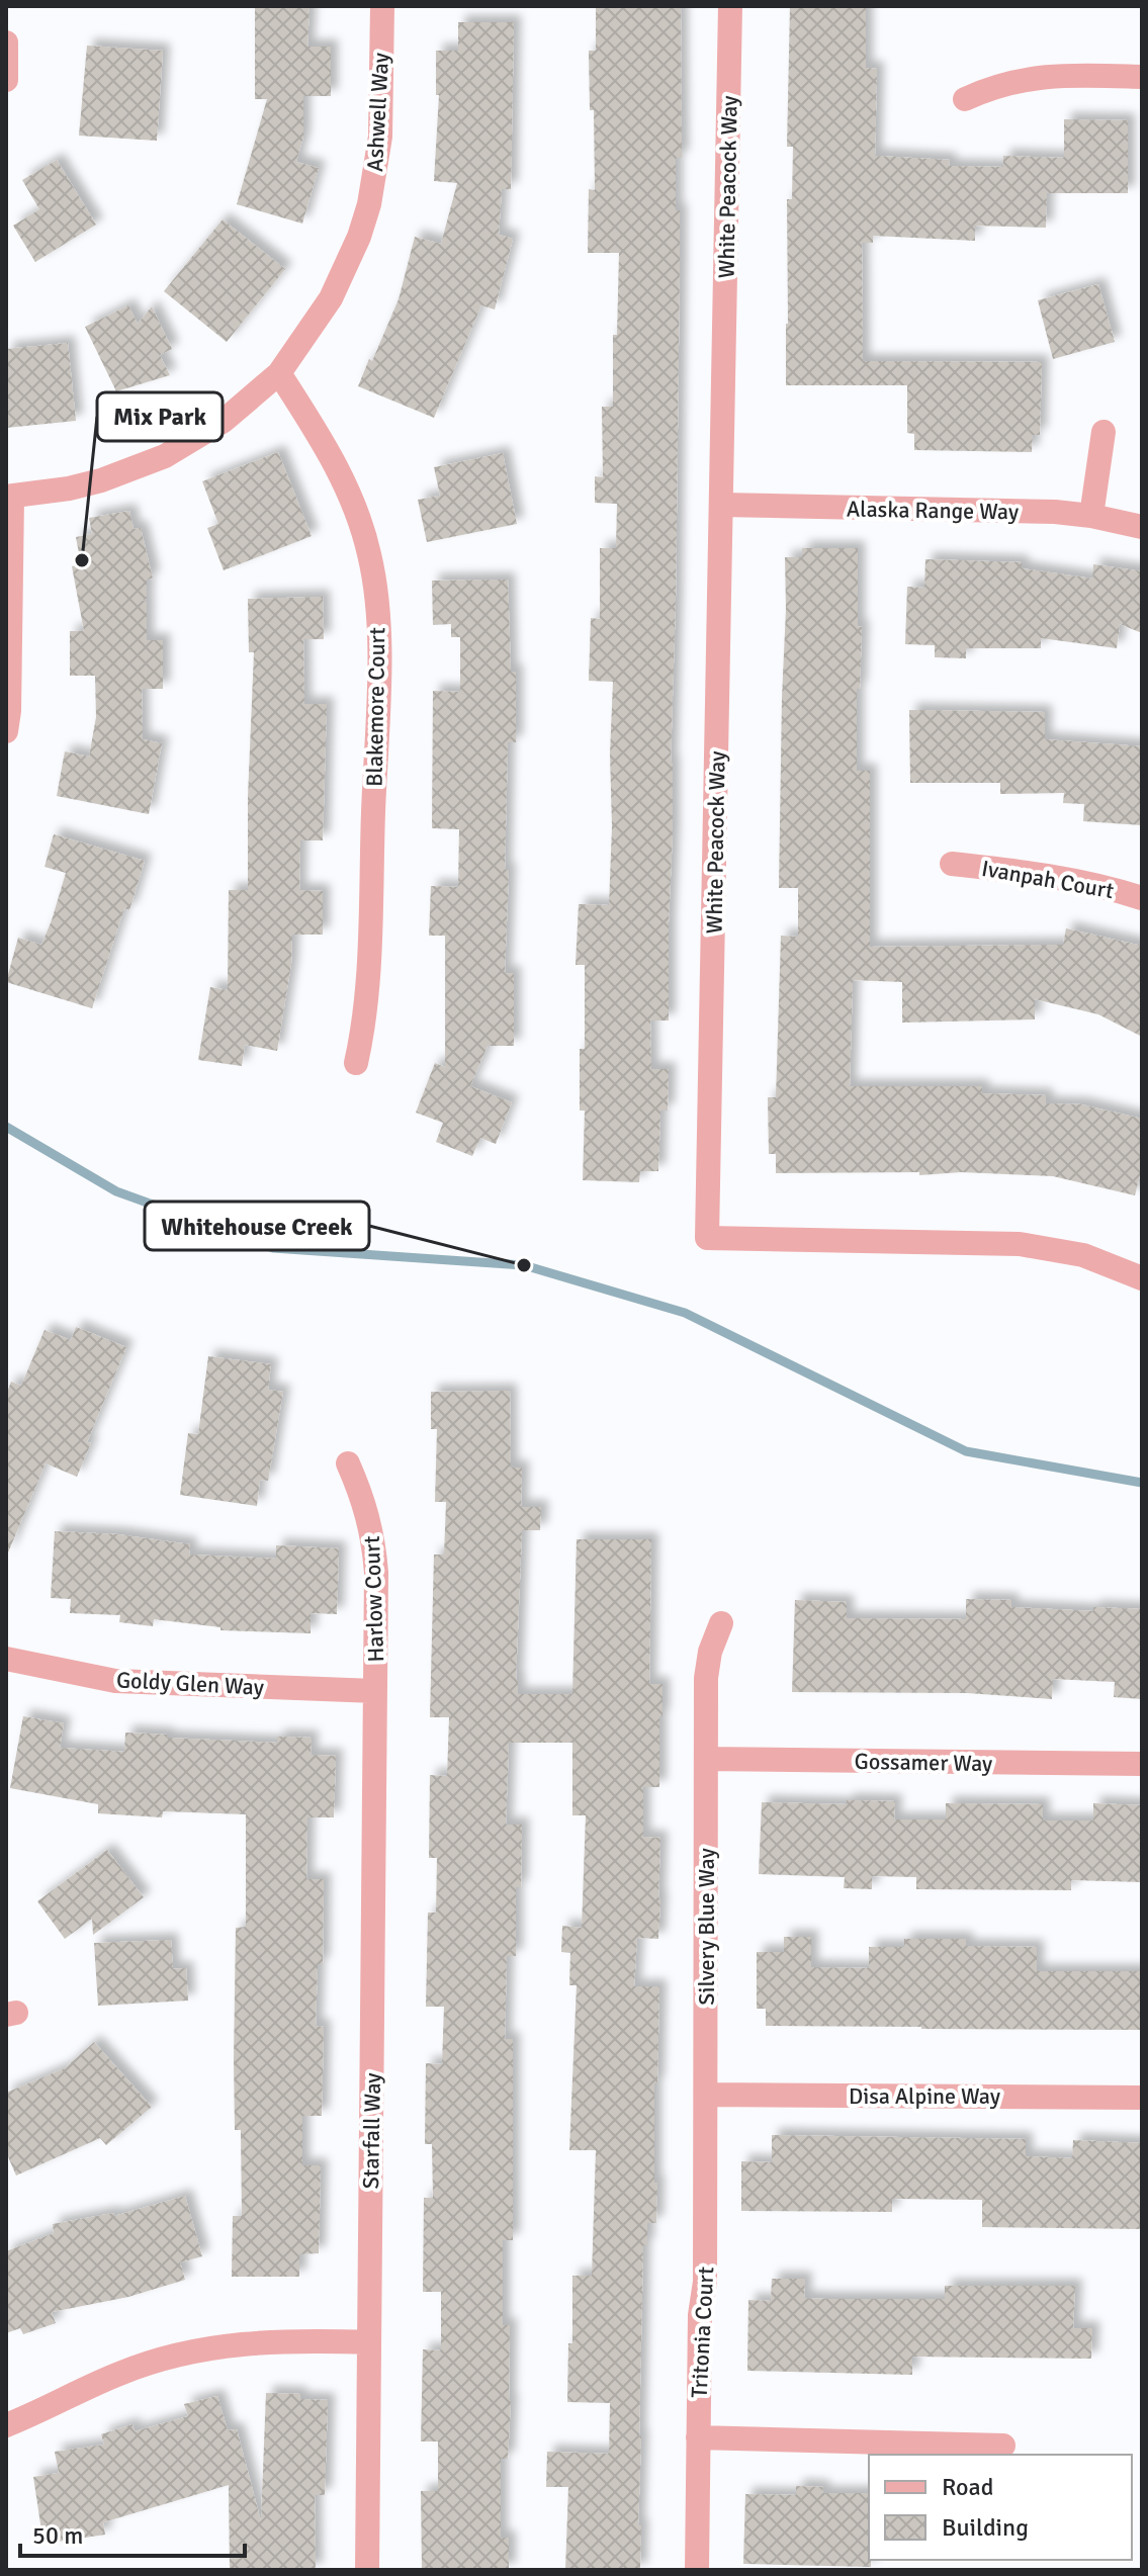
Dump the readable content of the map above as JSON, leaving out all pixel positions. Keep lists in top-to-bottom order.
{
  "streets": {
    "street": [
      "Ashwell Way",
      "White Peacock Way",
      "Alaska Range Way",
      "Blakemore Court",
      "Ivanpah Court",
      "Harlow Court",
      "Goldy Glen Way",
      "Gossamer Way",
      "Silvery Blue Way",
      "Disa Alpine Way",
      "Starfall Way",
      "Tritonia Court"
    ]
  },
  "crossings": [
    ["Ashwell Way", "Blakemore Court"],
    ["White Peacock Way", "Alaska Range Way"],
    ["Harlow Court", "Goldy Glen Way"],
    ["Harlow Court", "Starfall Way"],
    ["Goldy Glen Way", "Starfall Way"],
    ["Gossamer Way", "Silvery Blue Way"],
    ["Silvery Blue Way", "Disa Alpine Way"],
    ["Silvery Blue Way", "Tritonia Court"],
    ["Disa Alpine Way", "Tritonia Court"]
  ],
  "places": ["Mix Park", "Whitehouse Creek"],
  "legend": ["Road", "Building"],
  "scale_bar": "50 m"
}
